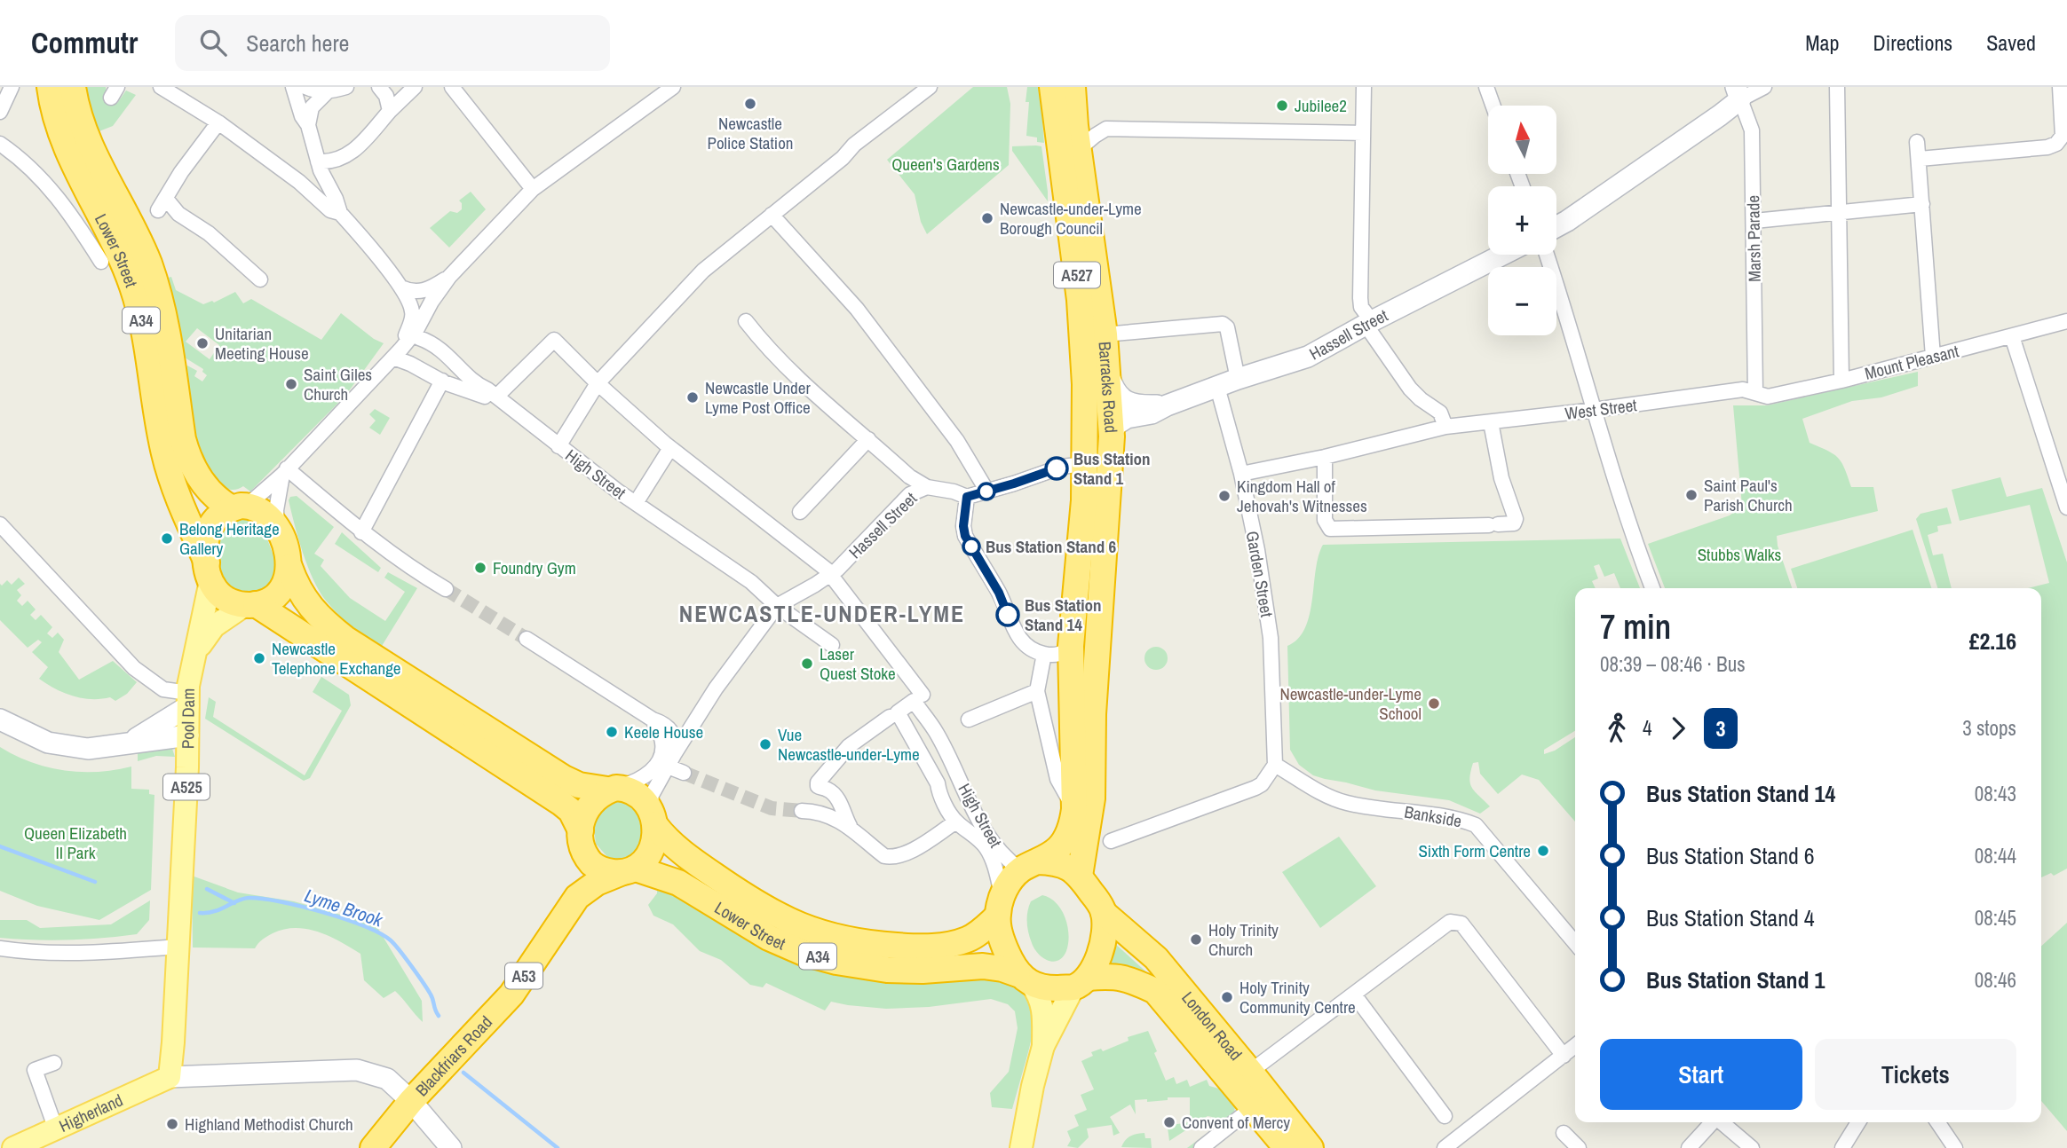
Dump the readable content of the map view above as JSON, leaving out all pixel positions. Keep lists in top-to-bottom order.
{
  "streets": {
    "highway": [
      "Lower Street",
      "A527",
      "A34",
      "Barracks Road",
      "A53",
      "London Road",
      "Blackfriars Road"
    ],
    "main road": ["Pool Dam", "A525", "Higherland"],
    "street": [
      "Marsh Parade",
      "Hassell Street",
      "Mount Pleasant",
      "West Street",
      "High Street",
      "Garden Street",
      "Bankside"
    ]
  },
  "crossings": [
    ["Marsh Parade", "Mount Pleasant"],
    ["Marsh Parade", "West Street"],
    ["Lower Street", "A34"],
    ["Lower Street", "Barracks Road"],
    ["Lower Street", "High Street"],
    ["Lower Street", "Pool Dam"],
    ["Lower Street", "London Road"],
    ["Lower Street", "Blackfriars Road"],
    ["A34", "Barracks Road"],
    ["A34", "High Street"],
    ["A34", "London Road"],
    ["Hassell Street", "Barracks Road"],
    ["Hassell Street", "High Street"],
    ["Hassell Street", "Garden Street"],
    ["Mount Pleasant", "West Street"],
    ["Barracks Road", "High Street"],
    ["Barracks Road", "London Road"],
    ["West Street", "Garden Street"],
    ["High Street", "London Road"],
    ["Garden Street", "Bankside"],
    ["Pool Dam", "A525"],
    ["A525", "Blackfriars Road"],
    ["A525", "Higherland"],
    ["A53", "Blackfriars Road"],
    ["Blackfriars Road", "Higherland"]
  ],
  "districts": ["NEWCASTLE-UNDER-LYME"],
  "water": ["Lyme Brook"],
  "parks": ["Queen's Gardens", "Stubbs Walks", "Queen Elizabeth II Park"],
  "places": [
    "Newcastle Police Station",
    "Jubilee2",
    "Newcastle-under-Lyme Borough Council",
    "Unitarian Meeting House",
    "Saint Giles Church",
    "Newcastle Under Lyme Post Office",
    "Bus Station Stand 1",
    "Saint Paul's Parish Church",
    "Kingdom Hall of Jehovah's Witnesses",
    "Belong Heritage Gallery",
    "Bus Station Stand 6",
    "Foundry Gym",
    "Bus Station Stand 14",
    "Newcastle Telephone Exchange",
    "Laser Quest Stoke",
    "Newcastle-under-Lyme School",
    "Keele House",
    "Vue Newcastle-under-Lyme",
    "Sixth Form Centre",
    "Holy Trinity Church",
    "Holy Trinity Community Centre",
    "Convent of Mercy",
    "Highland Methodist Church"
  ],
  "lines": ["bus line 3"],
  "north": "top",
  "page": {
    "header": "Commutr",
    "search": "Search here",
    "nav": ["Map", "Directions", "Saved"],
    "map_buttons": ["+", "−"],
    "heading": ["7 min", "08:39 – 08:46 · Bus", "£2.16"],
    "legs": ["4", "3", "3 stops"],
    "list": [
      {
        "name": "Bus Station Stand 14",
        "value": "08:43"
      },
      {
        "name": "Bus Station Stand 6",
        "value": "08:44"
      },
      {
        "name": "Bus Station Stand 4",
        "value": "08:45"
      },
      {
        "name": "Bus Station Stand 1",
        "value": "08:46"
      }
    ],
    "buttons": ["Start", "Tickets"]
  }
}
